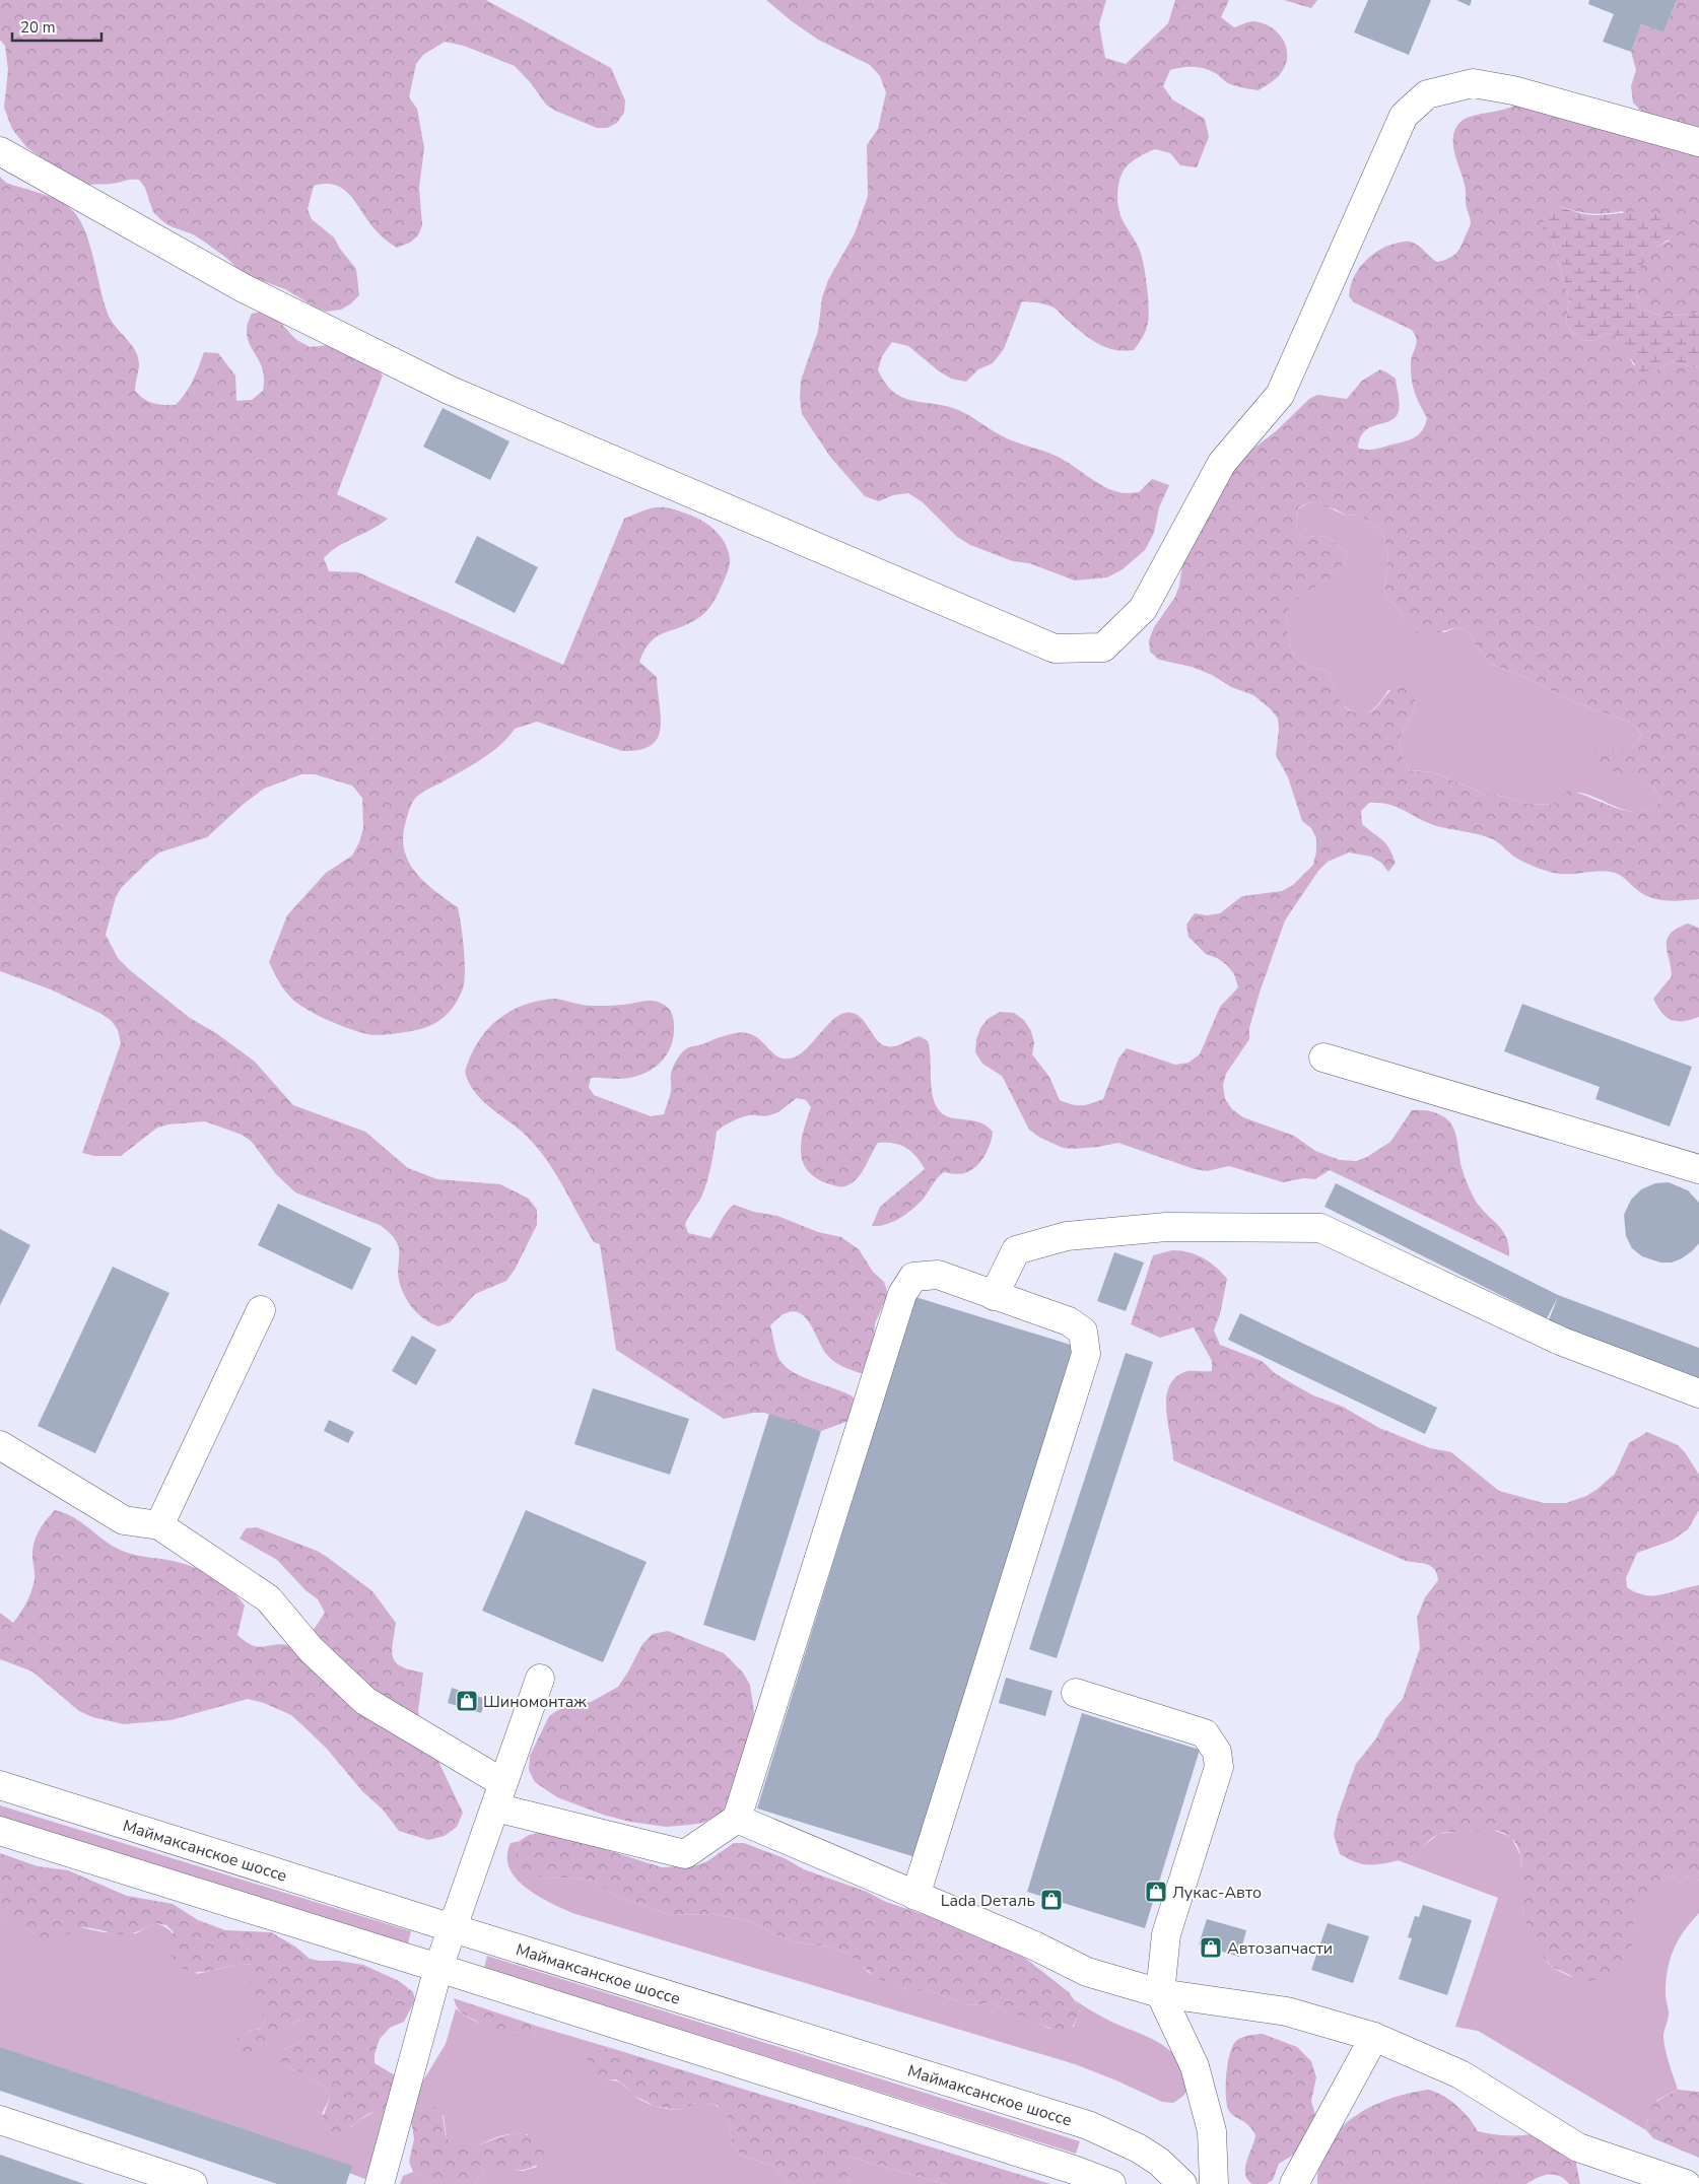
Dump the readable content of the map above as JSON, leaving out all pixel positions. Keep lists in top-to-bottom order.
{
  "streets": {
    "main road": ["Маймаксанское шоссе"]
  },
  "places": {
    "shop": [
      "Шиномонтаж",
      "Лукас-Авто",
      "Lada Dеталь",
      "Автозапчасти"
    ]
  },
  "scale_bar": "20 m"
}
